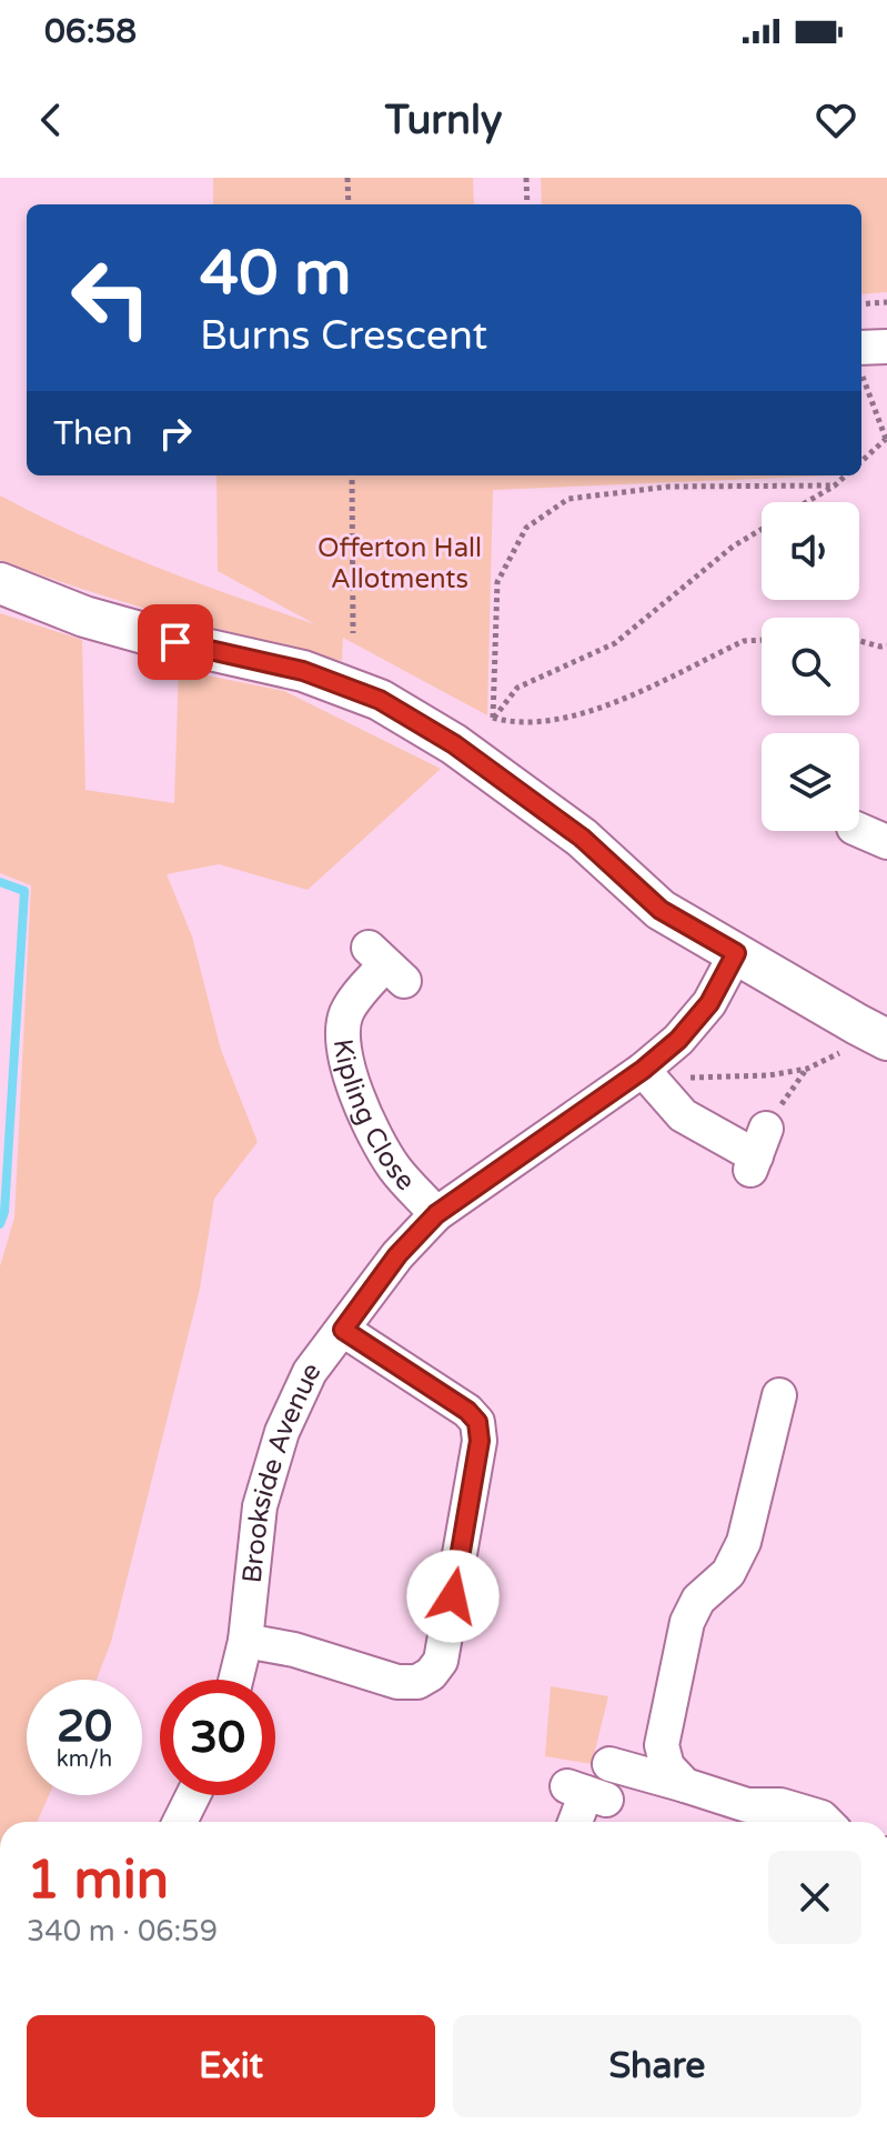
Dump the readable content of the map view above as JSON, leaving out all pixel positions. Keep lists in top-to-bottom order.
{
  "streets": {
    "street": ["Kipling Close", "Brookside Avenue"]
  },
  "crossings": [
    ["Kipling Close", "Brookside Avenue"]
  ],
  "parks": ["Offerton Hall Allotments"],
  "page": {
    "status": "06:58",
    "header": "Turnly",
    "turn": ["40 m", "Burns Crescent"],
    "then": "Then",
    "speed": "20 km/h",
    "limit": "30",
    "heading": ["1 min", "340 m · 06:59"],
    "buttons": ["Exit", "Share"]
  }
}
